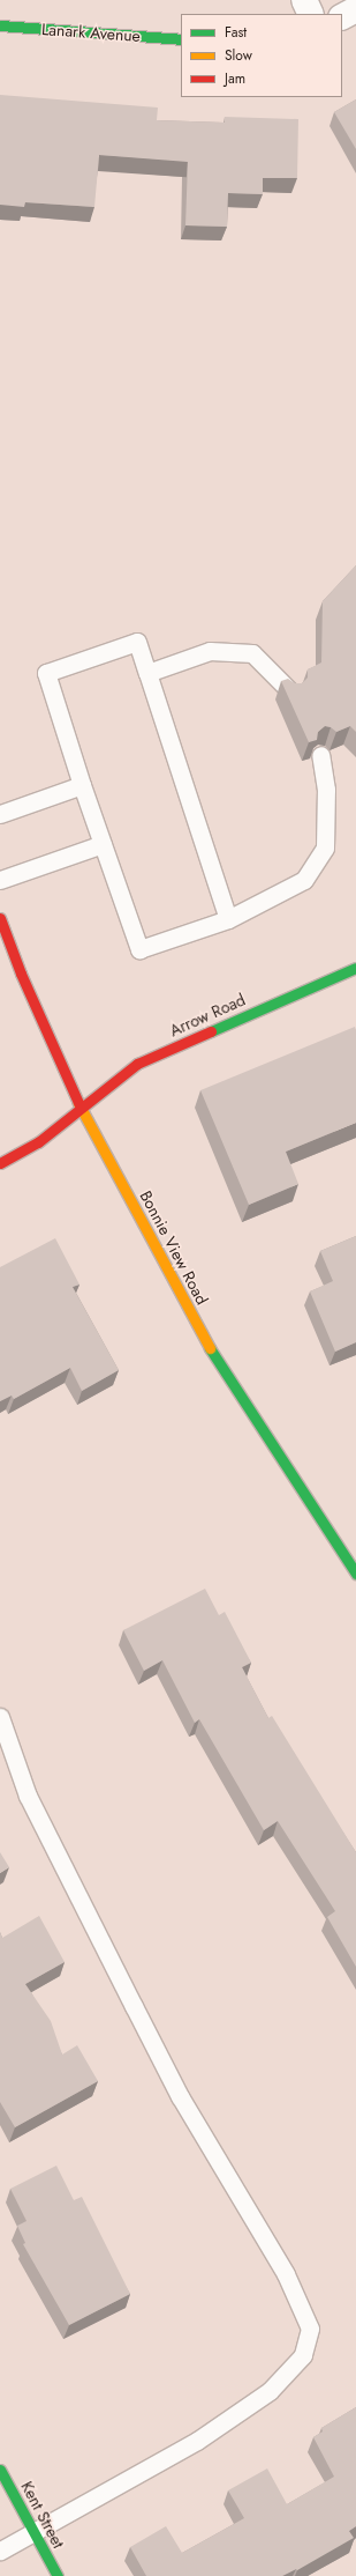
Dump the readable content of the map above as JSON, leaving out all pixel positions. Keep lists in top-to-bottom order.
{
  "streets": {
    "street": [
      "Lanark Avenue",
      "Arrow Road",
      "Bonnie View Road",
      "Kent Street"
    ]
  },
  "crossings": [
    ["Arrow Road", "Bonnie View Road"]
  ],
  "legend": ["Fast", "Slow", "Jam"]
}
